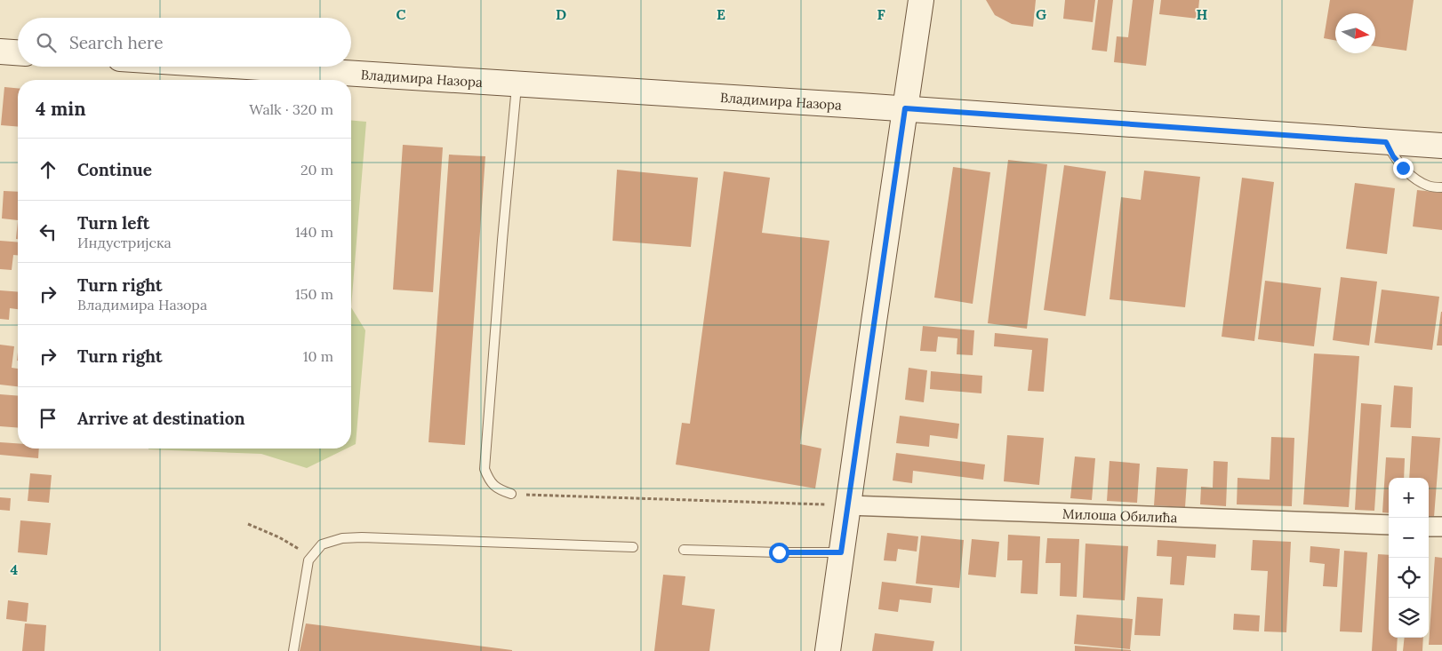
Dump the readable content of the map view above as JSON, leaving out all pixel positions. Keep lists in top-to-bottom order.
{
  "streets": {
    "street": ["Владимира Назора", "Милоша Обилића"]
  },
  "north": "right",
  "page": {
    "search": "Search here",
    "heading": ["4 min", "Walk · 320 m"],
    "list": [
      ["Continue", "20 m"],
      ["Turn left", "Индустријска", "140 m"],
      ["Turn right", "Владимира Назора", "150 m"],
      ["Turn right", "10 m"],
      "Arrive at destination"
    ],
    "map_buttons": ["+", "−"]
  },
  "grid": {
    "columns": [
      "C",
      "D",
      "E",
      "F",
      "G",
      "H"
    ],
    "rows": ["4"]
  }
}
